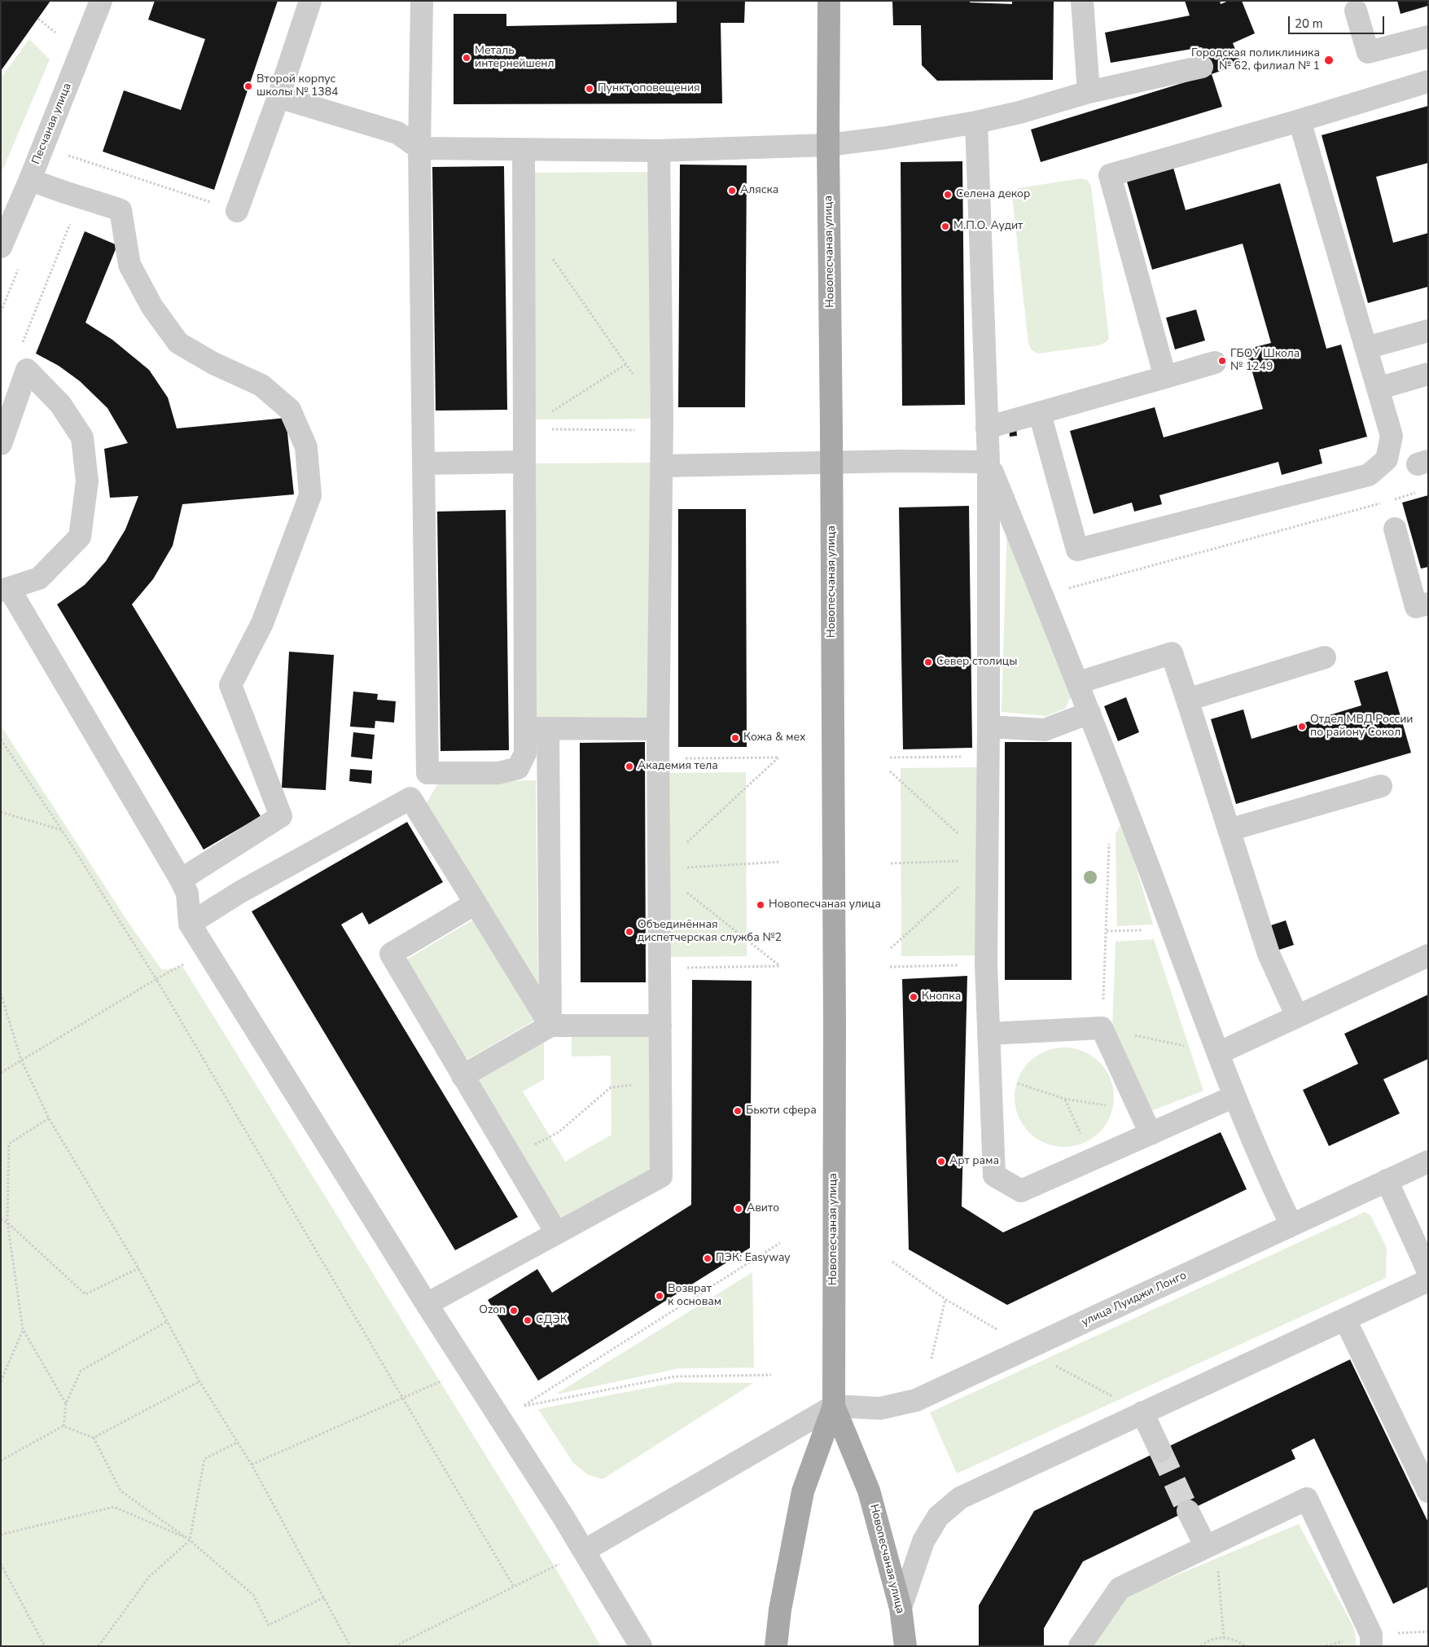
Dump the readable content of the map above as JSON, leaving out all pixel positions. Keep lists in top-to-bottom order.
{
  "streets": {
    "main road": ["Новопесчаная улица"],
    "street": ["Песчаная улица", "улица Луиджи Лонго"]
  },
  "crossings": [
    ["Новопесчаная улица", "улица Луиджи Лонго"]
  ],
  "places": [
    "Металь интернейшенл",
    "Городская поликлиника № 62, филиал № 1",
    "Второй корпус школы № 1384",
    "Пункт оповещения",
    "Аляска",
    "Селена декор",
    "М.П.О. Аудит",
    "ГБОУ Школа № 1249",
    "Север столицы",
    "Отдел МВД России по району Сокол",
    "Кожа & мех",
    "Академия тела",
    "Новопесчаная улица",
    "Объединённая диспетчерская служба №2",
    "Кнопка",
    "Бьюти сфера",
    "Арт рама",
    "Авито",
    "ПЭК: Easyway",
    "Возврат к основам",
    "Ozon",
    "СДЭК"
  ],
  "scale_bar": "20 m"
}
